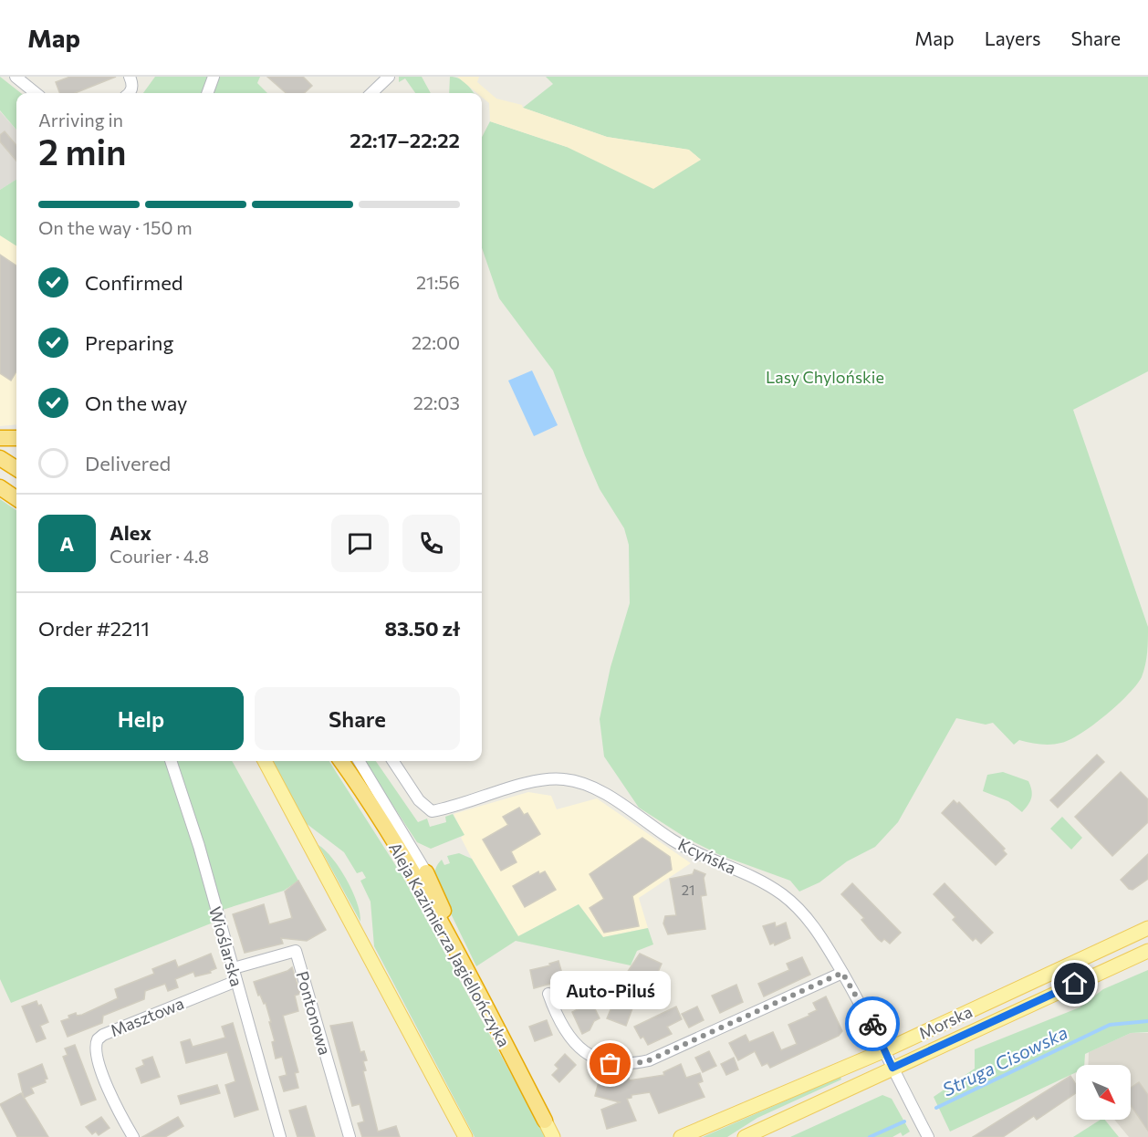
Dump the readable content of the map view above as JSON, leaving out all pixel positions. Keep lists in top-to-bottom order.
{
  "streets": {
    "highway": ["Aleja Kazimierza Jagiellończyka"],
    "main road": ["Morska"],
    "street": [
      "Kcyńska",
      "Wioślarska",
      "Pontonowa",
      "Masztowa"
    ]
  },
  "crossings": [
    ["Kcyńska", "Morska"],
    ["Wioślarska", "Pontonowa"],
    ["Wioślarska", "Masztowa"]
  ],
  "water": ["Struga Cisowska"],
  "parks": ["Lasy Chylońskie"],
  "places": ["Auto-Piluś"],
  "house_numbers": ["21"],
  "north": "bottom right",
  "page": {
    "header": "Map",
    "nav": ["Map", "Layers", "Share"],
    "heading": ["2 min", "Arriving in", "22:17–22:22"],
    "panel": [
      "Alex",
      "Courier · 4.8",
      "Order #2211",
      "83.50 zł"
    ],
    "bar": "On the way · 150 m",
    "list": [
      ["Confirmed", "21:56"],
      ["Preparing", "22:00"],
      ["On the way", "22:03"],
      "Delivered"
    ],
    "round": "A",
    "buttons": ["Help", "Share"],
    "bubble": "Auto-Piluś"
  }
}
